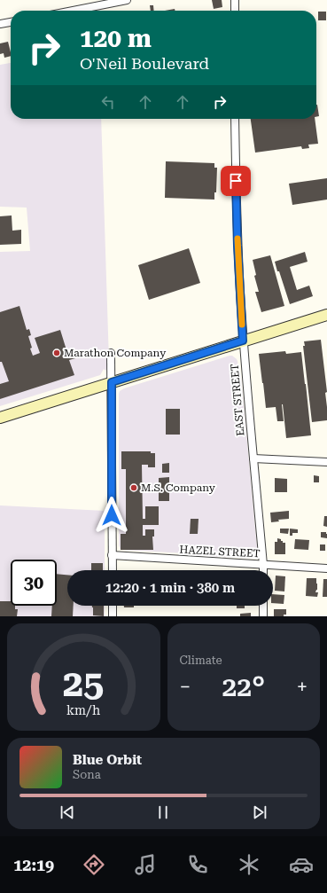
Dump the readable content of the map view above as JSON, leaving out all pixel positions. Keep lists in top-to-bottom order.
{
  "streets": {
    "street": ["EAST STREET", "HAZEL STREET"]
  },
  "crossings": [
    ["EAST STREET", "HAZEL STREET"]
  ],
  "places": ["Marathon Company", "M.S. Company"],
  "page": {
    "turn": ["120 m", "O'Neil Boulevard"],
    "limit": "30",
    "trip": "12:20 · 1 min · 380 m",
    "tile": "Climate",
    "heat": ["−", "22°", "+"],
    "song": ["Blue Orbit", "Sona"],
    "tabs": "12:19",
    "gauge": ["25", "km/h"]
  }
}
